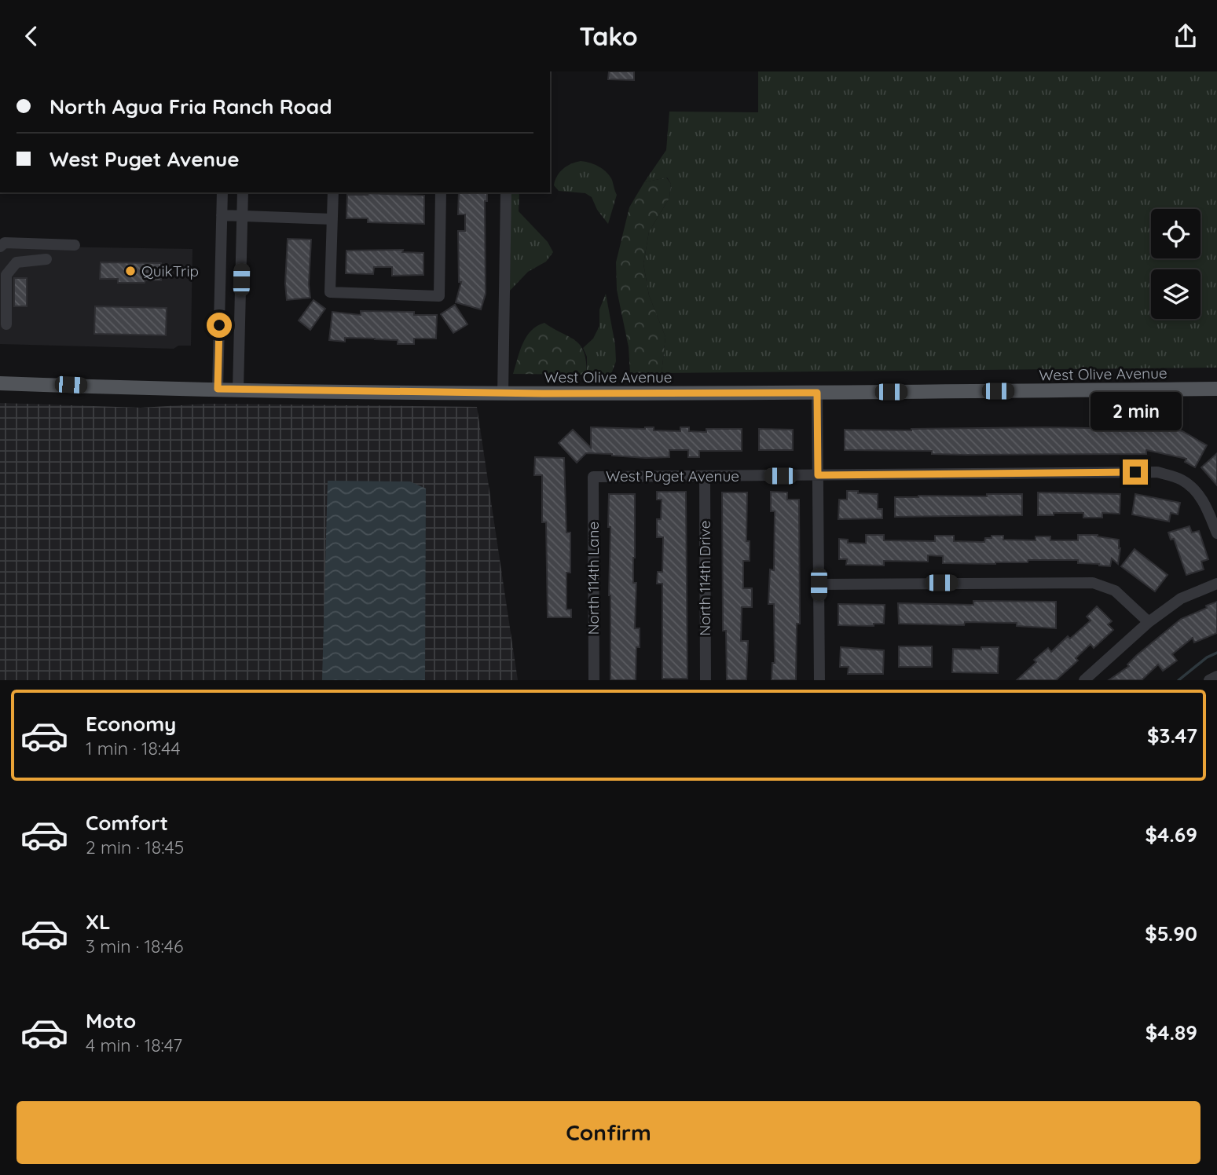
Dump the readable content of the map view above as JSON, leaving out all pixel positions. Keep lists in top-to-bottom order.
{
  "streets": {
    "main road": ["West Olive Avenue"],
    "street": ["West Puget Avenue", "North 114th Lane", "North 114th Drive"]
  },
  "crossings": [
    ["West Puget Avenue", "North 114th Lane"],
    ["West Puget Avenue", "North 114th Drive"]
  ],
  "places": ["QuikTrip"],
  "page": {
    "header": "Tako",
    "banner": ["North Agua Fria Ranch Road", "West Puget Avenue"],
    "bubble": "2 min",
    "list": [
      {
        "name": "Economy",
        "note": "1 min · 18:44",
        "value": "$3.47"
      },
      {
        "name": "Comfort",
        "note": "2 min · 18:45",
        "value": "$4.69"
      },
      {
        "name": "XL",
        "note": "3 min · 18:46",
        "value": "$5.90"
      },
      {
        "name": "Moto",
        "note": "4 min · 18:47",
        "value": "$4.89"
      }
    ],
    "buttons": "Confirm"
  }
}
